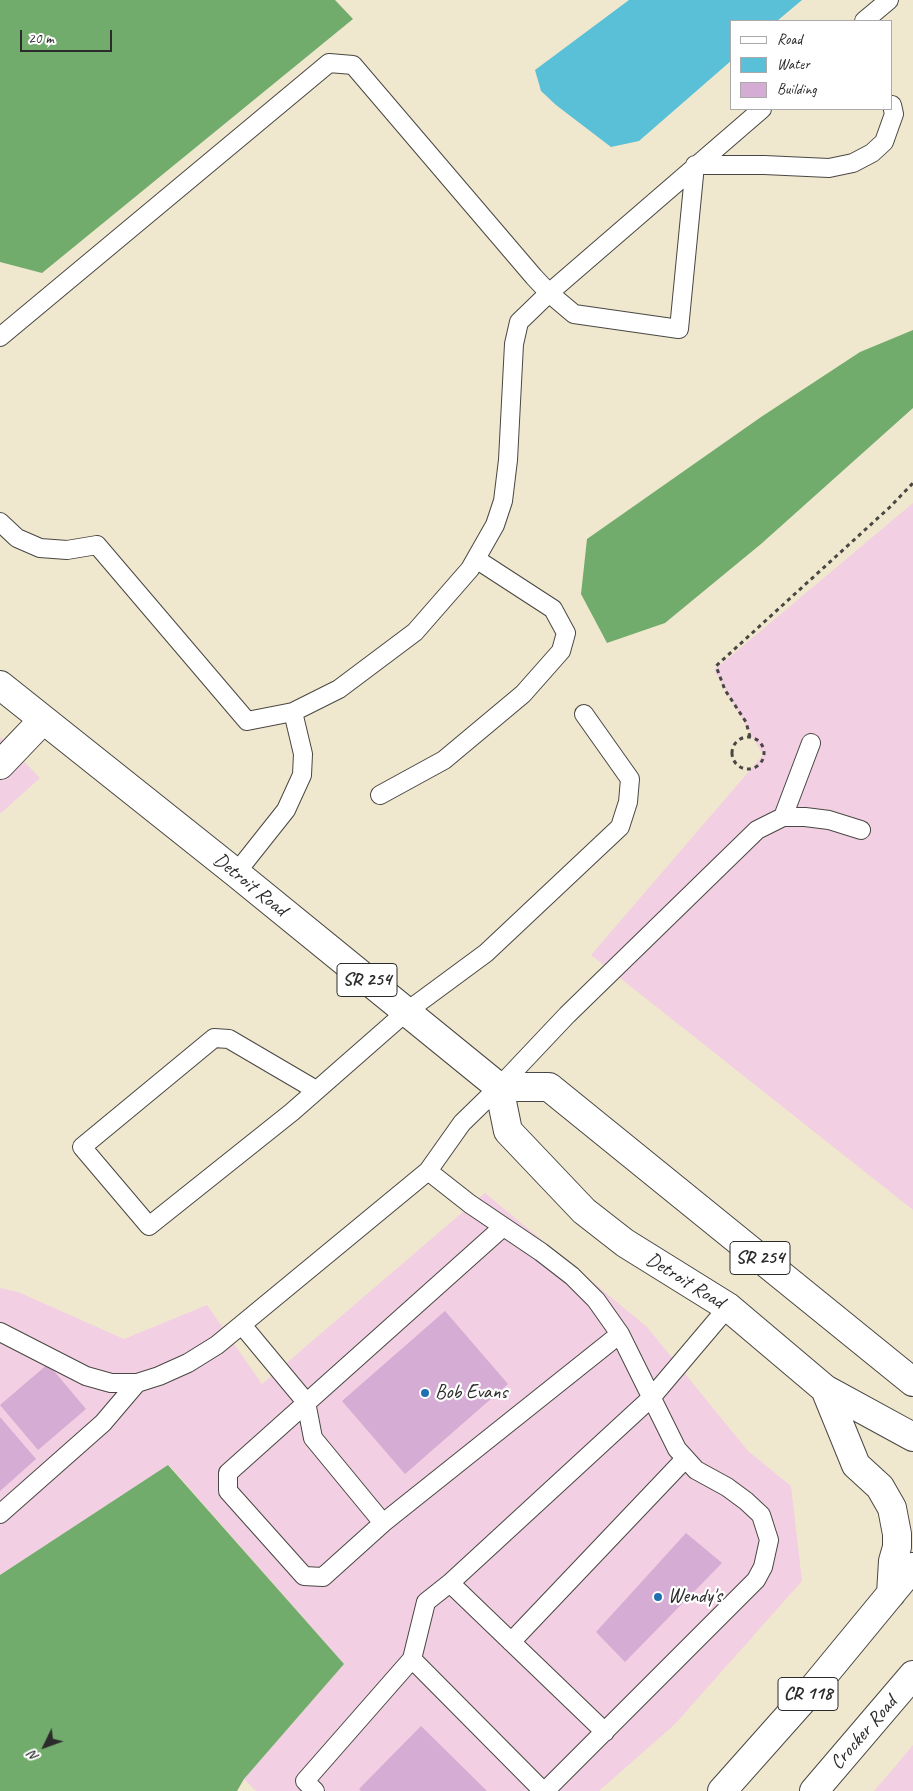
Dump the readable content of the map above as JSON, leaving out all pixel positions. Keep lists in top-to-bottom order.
{
  "streets": {
    "main road": [
      "Detroit Road",
      "SR 254",
      "CR 118",
      "Crocker Road"
    ]
  },
  "crossings": [
    ["Detroit Road", "SR 254"]
  ],
  "places": ["Bob Evans", "Wendy's"],
  "legend": ["Road", "Water", "Building"],
  "scale_bar": "20 m",
  "north": "bottom left"
}
